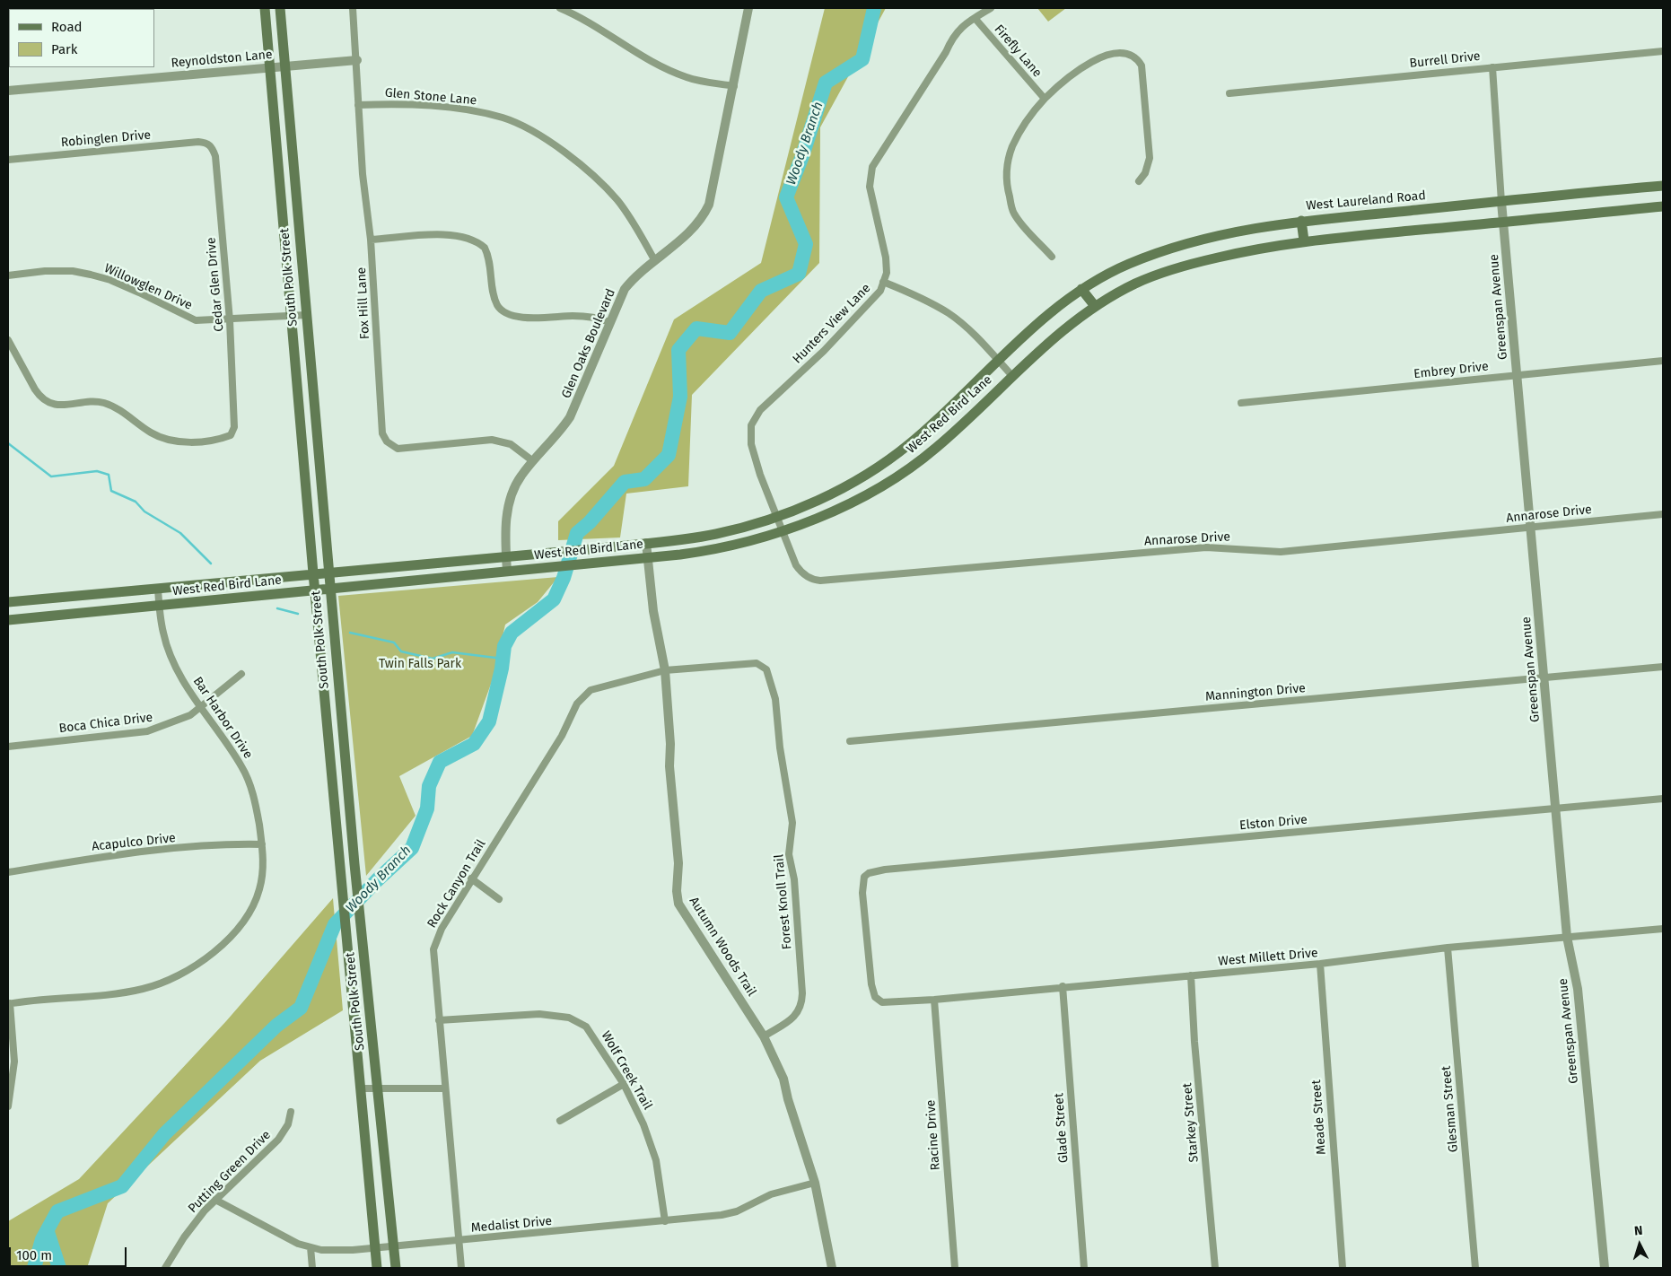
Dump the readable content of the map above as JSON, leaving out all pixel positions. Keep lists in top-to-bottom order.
{
  "streets": {
    "main road": ["West Laureland Road", "South Polk Street", "West Red Bird Lane"],
    "street": [
      "Firefly Lane",
      "Reynoldston Lane",
      "Burrell Drive",
      "Glen Stone Lane",
      "Robinglen Drive",
      "Cedar Glen Drive",
      "Willowglen Drive",
      "Fox Hill Lane",
      "Greenspan Avenue",
      "Hunters View Lane",
      "Glen Oaks Boulevard",
      "Embrey Drive",
      "Annarose Drive",
      "Mannington Drive",
      "Bar Harbor Drive",
      "Boca Chica Drive",
      "Elston Drive",
      "Acapulco Drive",
      "Rock Canyon Trail",
      "Forest Knoll Trail",
      "Autumn Woods Trail",
      "West Millett Drive",
      "Wolf Creek Trail",
      "Glesman Street",
      "Meade Street",
      "Starkey Street",
      "Glade Street",
      "Racine Drive",
      "Putting Green Drive",
      "Medalist Drive"
    ]
  },
  "crossings": [
    ["Firefly Lane", "Hunters View Lane"],
    ["Reynoldston Lane", "South Polk Street"],
    ["Reynoldston Lane", "Fox Hill Lane"],
    ["Burrell Drive", "Greenspan Avenue"],
    ["Glen Stone Lane", "Fox Hill Lane"],
    ["Glen Stone Lane", "Glen Oaks Boulevard"],
    ["Robinglen Drive", "Cedar Glen Drive"],
    ["West Laureland Road", "Greenspan Avenue"],
    ["West Laureland Road", "West Red Bird Lane"],
    ["South Polk Street", "Willowglen Drive"],
    ["South Polk Street", "West Red Bird Lane"],
    ["South Polk Street", "Medalist Drive"],
    ["Cedar Glen Drive", "Willowglen Drive"],
    ["Fox Hill Lane", "Glen Oaks Boulevard"],
    ["Greenspan Avenue", "Embrey Drive"],
    ["Greenspan Avenue", "Annarose Drive"],
    ["Greenspan Avenue", "Mannington Drive"],
    ["Greenspan Avenue", "Elston Drive"],
    ["Greenspan Avenue", "West Millett Drive"],
    ["Hunters View Lane", "West Red Bird Lane"],
    ["Hunters View Lane", "Annarose Drive"],
    ["Glen Oaks Boulevard", "West Red Bird Lane"],
    ["West Red Bird Lane", "Annarose Drive"],
    ["West Red Bird Lane", "Bar Harbor Drive"],
    ["West Red Bird Lane", "Autumn Woods Trail"],
    ["Bar Harbor Drive", "Boca Chica Drive"],
    ["Bar Harbor Drive", "Acapulco Drive"],
    ["Elston Drive", "West Millett Drive"],
    ["Rock Canyon Trail", "Forest Knoll Trail"],
    ["Rock Canyon Trail", "Autumn Woods Trail"],
    ["Rock Canyon Trail", "Wolf Creek Trail"],
    ["Rock Canyon Trail", "Medalist Drive"],
    ["Forest Knoll Trail", "Autumn Woods Trail"],
    ["Autumn Woods Trail", "Medalist Drive"],
    ["West Millett Drive", "Glesman Street"],
    ["West Millett Drive", "Meade Street"],
    ["West Millett Drive", "Starkey Street"],
    ["West Millett Drive", "Glade Street"],
    ["West Millett Drive", "Racine Drive"],
    ["Wolf Creek Trail", "Medalist Drive"],
    ["Putting Green Drive", "Medalist Drive"]
  ],
  "water": ["Woody Branch"],
  "parks": ["Twin Falls Park"],
  "legend": ["Road", "Park"],
  "scale_bar": "100 m",
  "north": "top"
}
